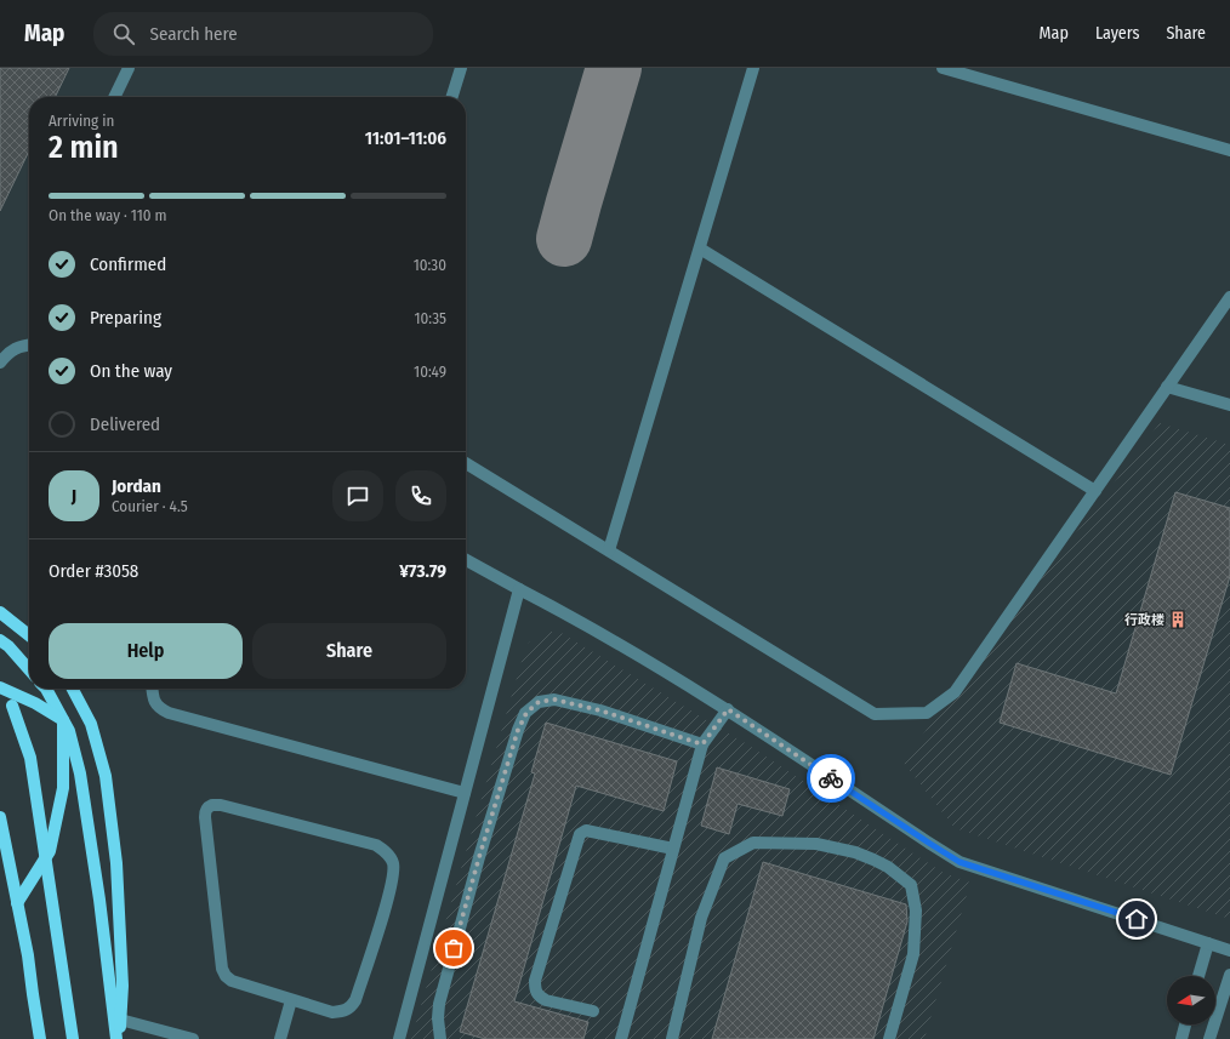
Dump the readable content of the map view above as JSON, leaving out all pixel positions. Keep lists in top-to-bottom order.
{
  "places": {
    "building": ["行政楼"]
  },
  "north": "left",
  "page": {
    "header": "Map",
    "search": "Search here",
    "nav": ["Map", "Layers", "Share"],
    "heading": ["2 min", "Arriving in", "11:01–11:06"],
    "panel": [
      "Jordan",
      "Courier · 4.5",
      "Order #3058",
      "¥73.79"
    ],
    "bar": "On the way · 110 m",
    "list": [
      ["Confirmed", "10:30"],
      ["Preparing", "10:35"],
      ["On the way", "10:49"],
      "Delivered"
    ],
    "round": "J",
    "buttons": ["Help", "Share"]
  }
}
